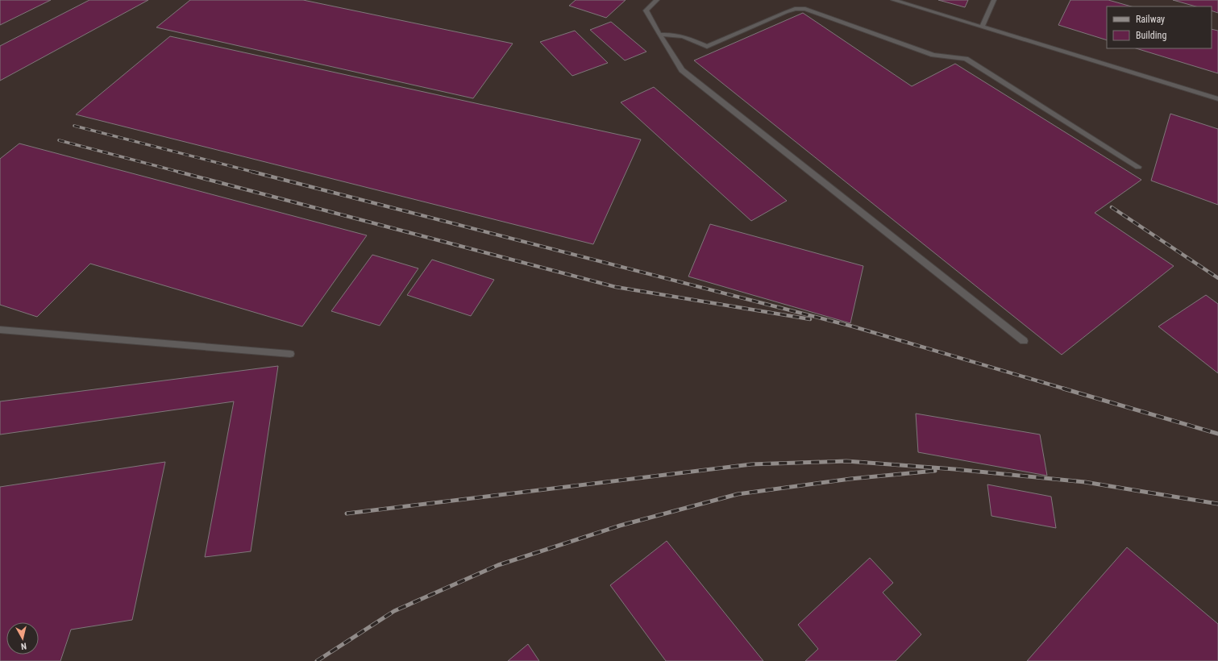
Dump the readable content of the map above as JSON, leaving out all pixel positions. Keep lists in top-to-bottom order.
{
  "legend": ["Railway", "Building"],
  "north": "bottom"
}
